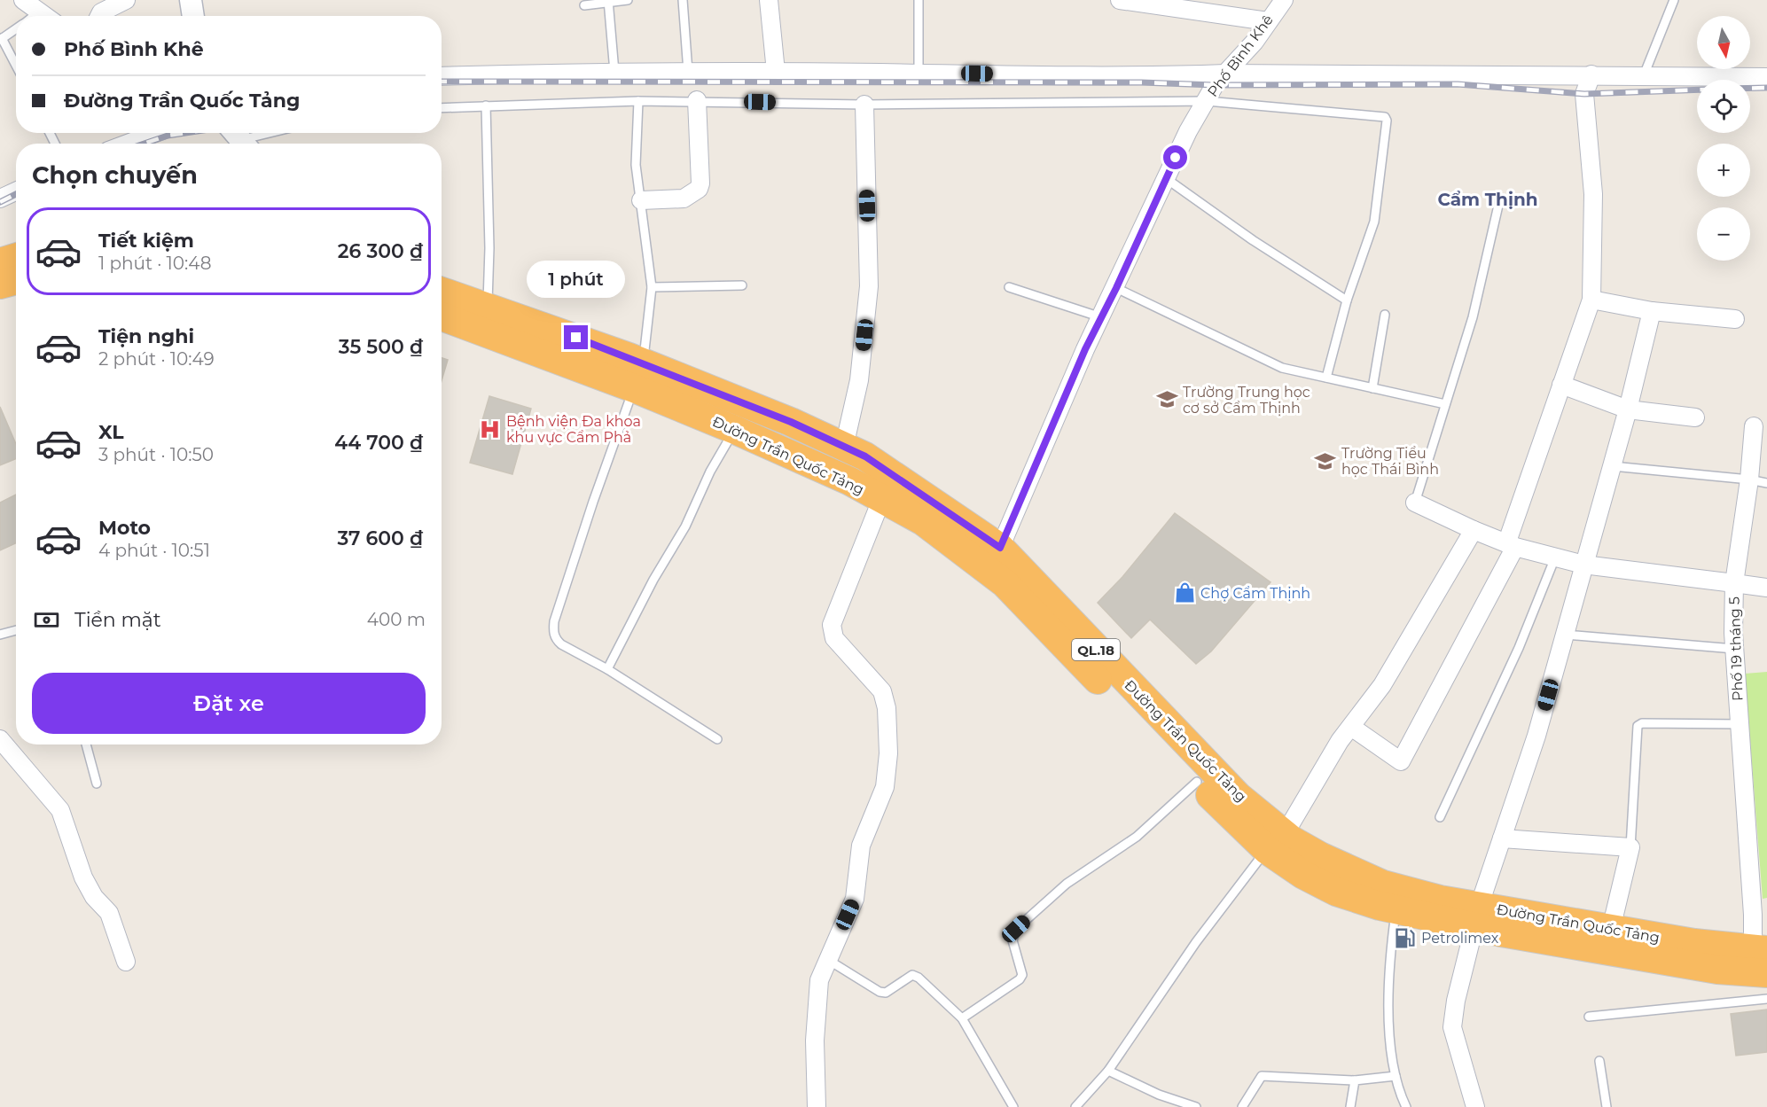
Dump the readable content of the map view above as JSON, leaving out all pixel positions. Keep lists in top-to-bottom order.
{
  "streets": {
    "highway": ["Đường Trần Quốc Tảng", "QL.18"],
    "street": ["Phố Bình Khê", "Phố 19 tháng 5"]
  },
  "crossings": [
    ["Phố Bình Khê", "Đường Trần Quốc Tảng"],
    ["Đường Trần Quốc Tảng", "Phố 19 tháng 5"]
  ],
  "districts": ["Cẩm Thịnh"],
  "places": {
    "school or university": ["Trường Trung học cơ sở Cẩm Thịnh", "Trường Tiểu học Thái Bình"],
    "hospital": ["Bệnh viện Đa khoa khu vực Cẩm Phả"],
    "shop": ["Chợ Cẩm Thịnh"],
    "fuel station": ["Petrolimex"]
  },
  "north": "bottom",
  "page": {
    "map_buttons": ["+", "−"],
    "banner": ["Phố Bình Khê", "Đường Trần Quốc Tảng"],
    "heading": "Chọn chuyến",
    "list": [
      {
        "name": "Tiết kiệm",
        "note": "1 phút · 10:48",
        "value": "26 300 ₫"
      },
      {
        "name": "Tiện nghi",
        "note": "2 phút · 10:49",
        "value": "35 500 ₫"
      },
      {
        "name": "XL",
        "note": "3 phút · 10:50",
        "value": "44 700 ₫"
      },
      {
        "name": "Moto",
        "note": "4 phút · 10:51",
        "value": "37 600 ₫"
      }
    ],
    "bubble": "1 phút",
    "pay": ["Tiền mặt", "400 m"],
    "buttons": "Đặt xe"
  }
}
